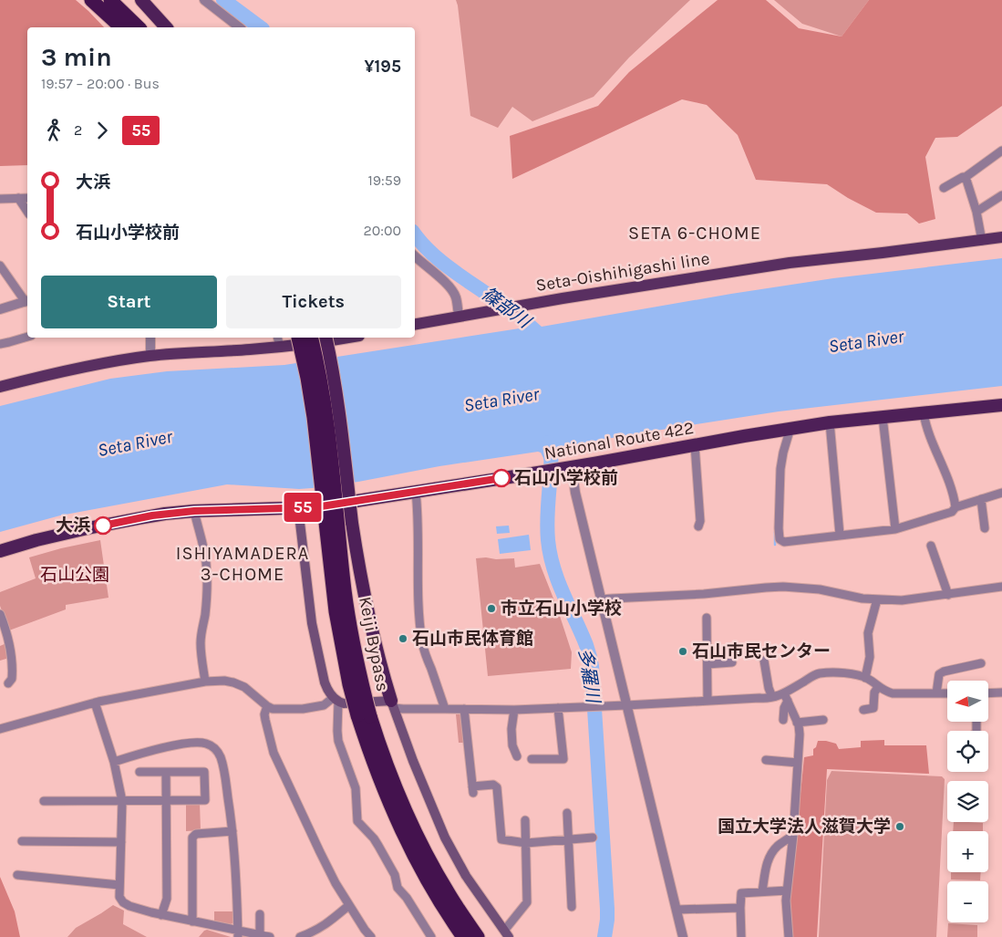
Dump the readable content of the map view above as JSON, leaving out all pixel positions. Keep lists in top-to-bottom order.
{
  "streets": {
    "highway": ["National Route 422", "Keiji Bypass"],
    "main road": ["Seta-Oishihigashi line"]
  },
  "districts": ["SETA 6-CHOME", "ISHIYAMADERA 3-CHOME"],
  "water": ["篠部川", "Seta River", "多羅川"],
  "parks": ["石山公園"],
  "places": [
    "石山小学校前",
    "大浜",
    "市立石山小学校",
    "石山市民体育館",
    "石山市民センター",
    "国立大学法人滋賀大学"
  ],
  "lines": ["bus line 55"],
  "north": "left",
  "page": {
    "on_map": "55",
    "heading": ["3 min", "19:57 – 20:00 · Bus", "¥195"],
    "legs": ["2", "55"],
    "list": [
      {
        "name": "大浜",
        "value": "19:59"
      },
      {
        "name": "石山小学校前",
        "value": "20:00"
      }
    ],
    "buttons": ["Start", "Tickets"],
    "map_buttons": ["+", "−"]
  }
}
